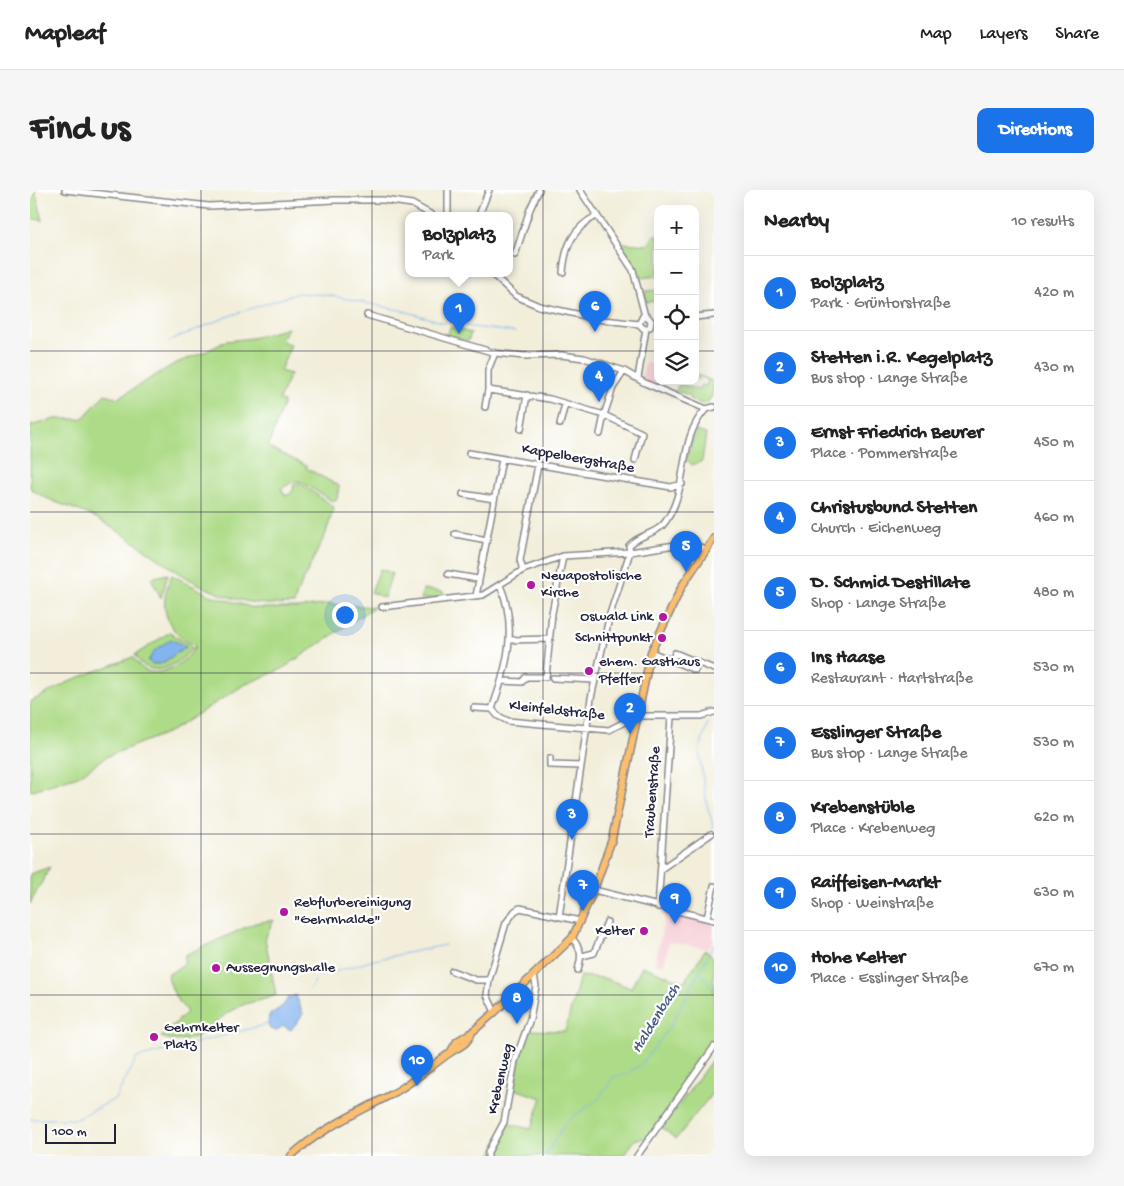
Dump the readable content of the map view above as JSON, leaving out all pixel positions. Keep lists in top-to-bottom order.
{
  "streets": {
    "street": [
      "Kappelbergstraße",
      "Kleinfeldstraße",
      "Traubenstraße",
      "Krebenweg"
    ]
  },
  "water": ["Haldenbach"],
  "places": [
    "Neuapostolische Kirche",
    "Oswald Link",
    "Schnittpunkt",
    "ehem. Gasthaus Pfeffer",
    "Rebflurbereinigung \"Gehrnhalde\"",
    "Kelter",
    "Aussegnungshalle",
    "Gehrnkelter Platz"
  ],
  "scale_bar": "100 m",
  "page": {
    "header": "Mapleaf",
    "nav": ["Map", "Layers", "Share"],
    "buttons": "Directions",
    "title": "Find us",
    "heading": ["Nearby", "10 results"],
    "map_buttons": ["+", "−"],
    "popup": ["Bolzplatz", "Park"],
    "list": [
      {
        "mark": "1",
        "name": "Bolzplatz",
        "note": "Park · Grüntorstraße",
        "value": "420 m"
      },
      {
        "mark": "2",
        "name": "Stetten i.R. Kegelplatz",
        "note": "Bus stop · Lange Straße",
        "value": "430 m"
      },
      {
        "mark": "3",
        "name": "Ernst Friedrich Beurer",
        "note": "Place · Pommerstraße",
        "value": "450 m"
      },
      {
        "mark": "4",
        "name": "Christusbund Stetten",
        "note": "Church · Eichenweg",
        "value": "460 m"
      },
      {
        "mark": "5",
        "name": "D. Schmid Destillate",
        "note": "Shop · Lange Straße",
        "value": "480 m"
      },
      {
        "mark": "6",
        "name": "Ins Haase",
        "note": "Restaurant · Hartstraße",
        "value": "530 m"
      },
      {
        "mark": "7",
        "name": "Esslinger Straße",
        "note": "Bus stop · Lange Straße",
        "value": "530 m"
      },
      {
        "mark": "8",
        "name": "Krebenstüble",
        "note": "Place · Krebenweg",
        "value": "620 m"
      },
      {
        "mark": "9",
        "name": "Raiffeisen-Markt",
        "note": "Shop · Weinstraße",
        "value": "630 m"
      },
      {
        "mark": "10",
        "name": "Hohe Kelter",
        "note": "Place · Esslinger Straße",
        "value": "670 m"
      }
    ],
    "pins": [
      "6",
      "1",
      "4",
      "5",
      "2",
      "3",
      "7",
      "9",
      "8",
      "10"
    ],
    "scale": "100 m"
  }
}
